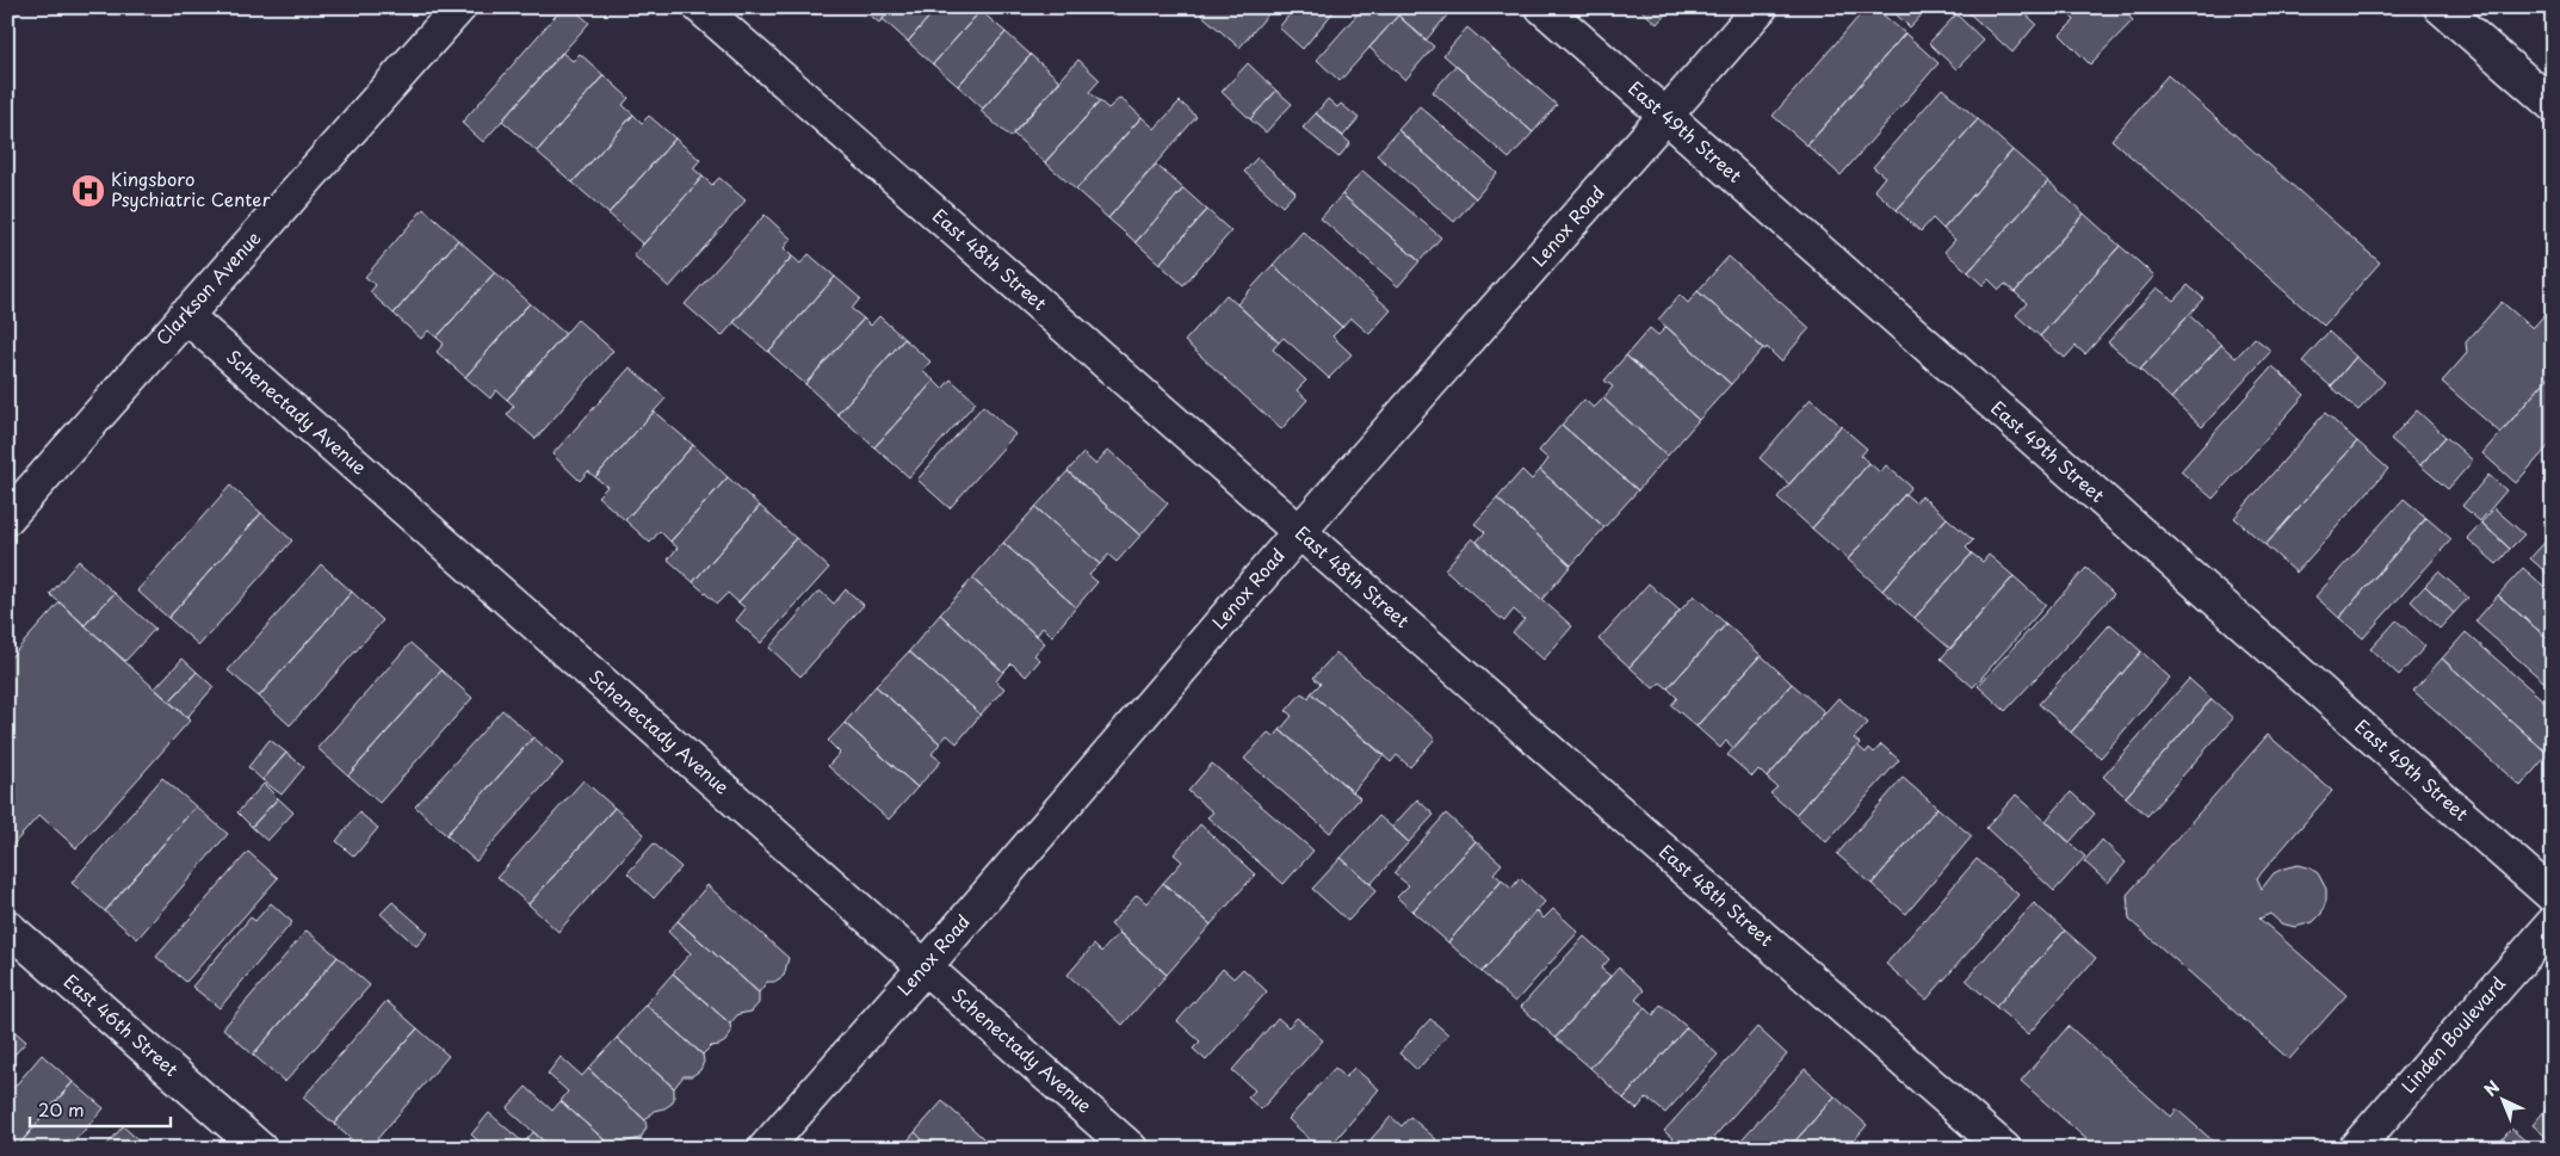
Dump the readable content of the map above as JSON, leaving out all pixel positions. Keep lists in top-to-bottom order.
{
  "streets": {
    "main road": [
      "East 49th Street",
      "Lenox Road",
      "East 48th Street",
      "Clarkson Avenue",
      "Schenectady Avenue",
      "East 46th Street",
      "Linden Boulevard"
    ]
  },
  "crossings": [
    ["East 49th Street", "Lenox Road"],
    ["Lenox Road", "East 48th Street"],
    ["Lenox Road", "Schenectady Avenue"],
    ["Clarkson Avenue", "Schenectady Avenue"]
  ],
  "places": {
    "hospital": ["Kingsboro Psychiatric Center"]
  },
  "scale_bar": "20 m",
  "north": "top left"
}
